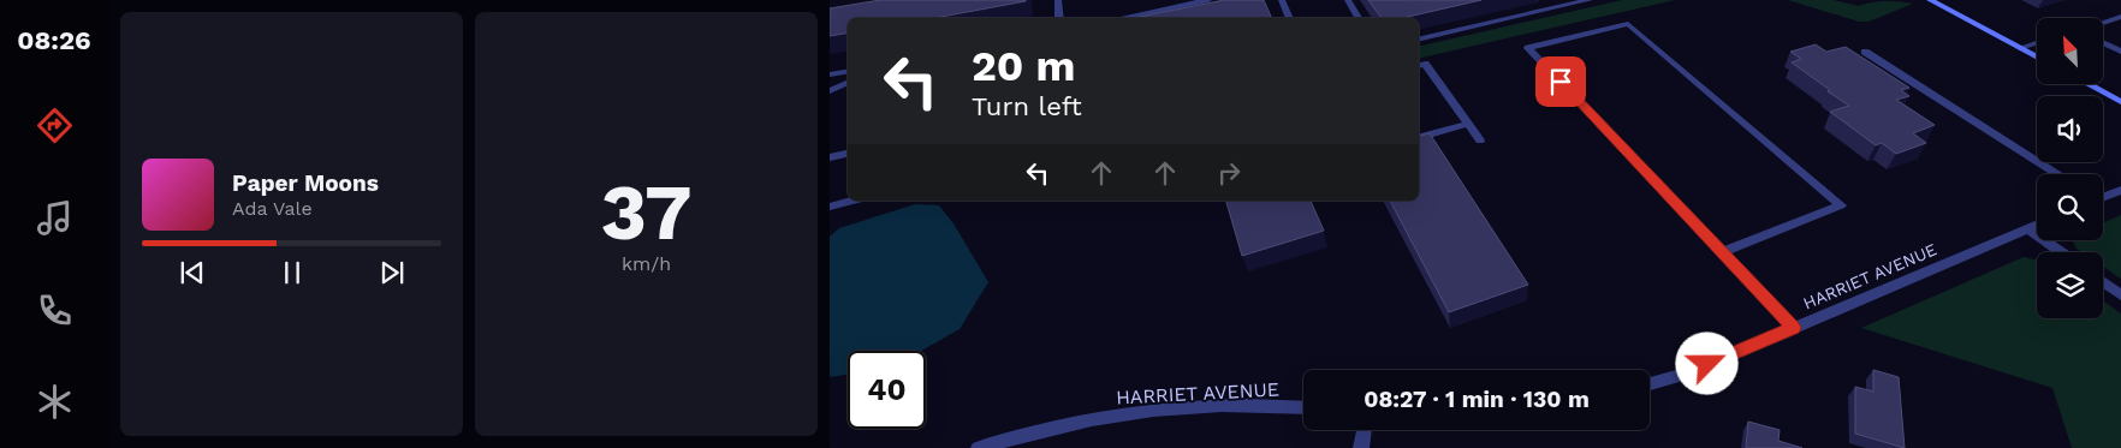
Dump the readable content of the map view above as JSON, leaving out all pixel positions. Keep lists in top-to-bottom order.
{
  "streets": {
    "street": ["HARRIET AVENUE"]
  },
  "north": "top left",
  "page": {
    "tabs": "08:26",
    "tile": ["37", "km/h"],
    "turn": ["20 m", "Turn left"],
    "song": ["Paper Moons", "Ada Vale"],
    "limit": "40",
    "trip": "08:27 · 1 min · 130 m"
  }
}
